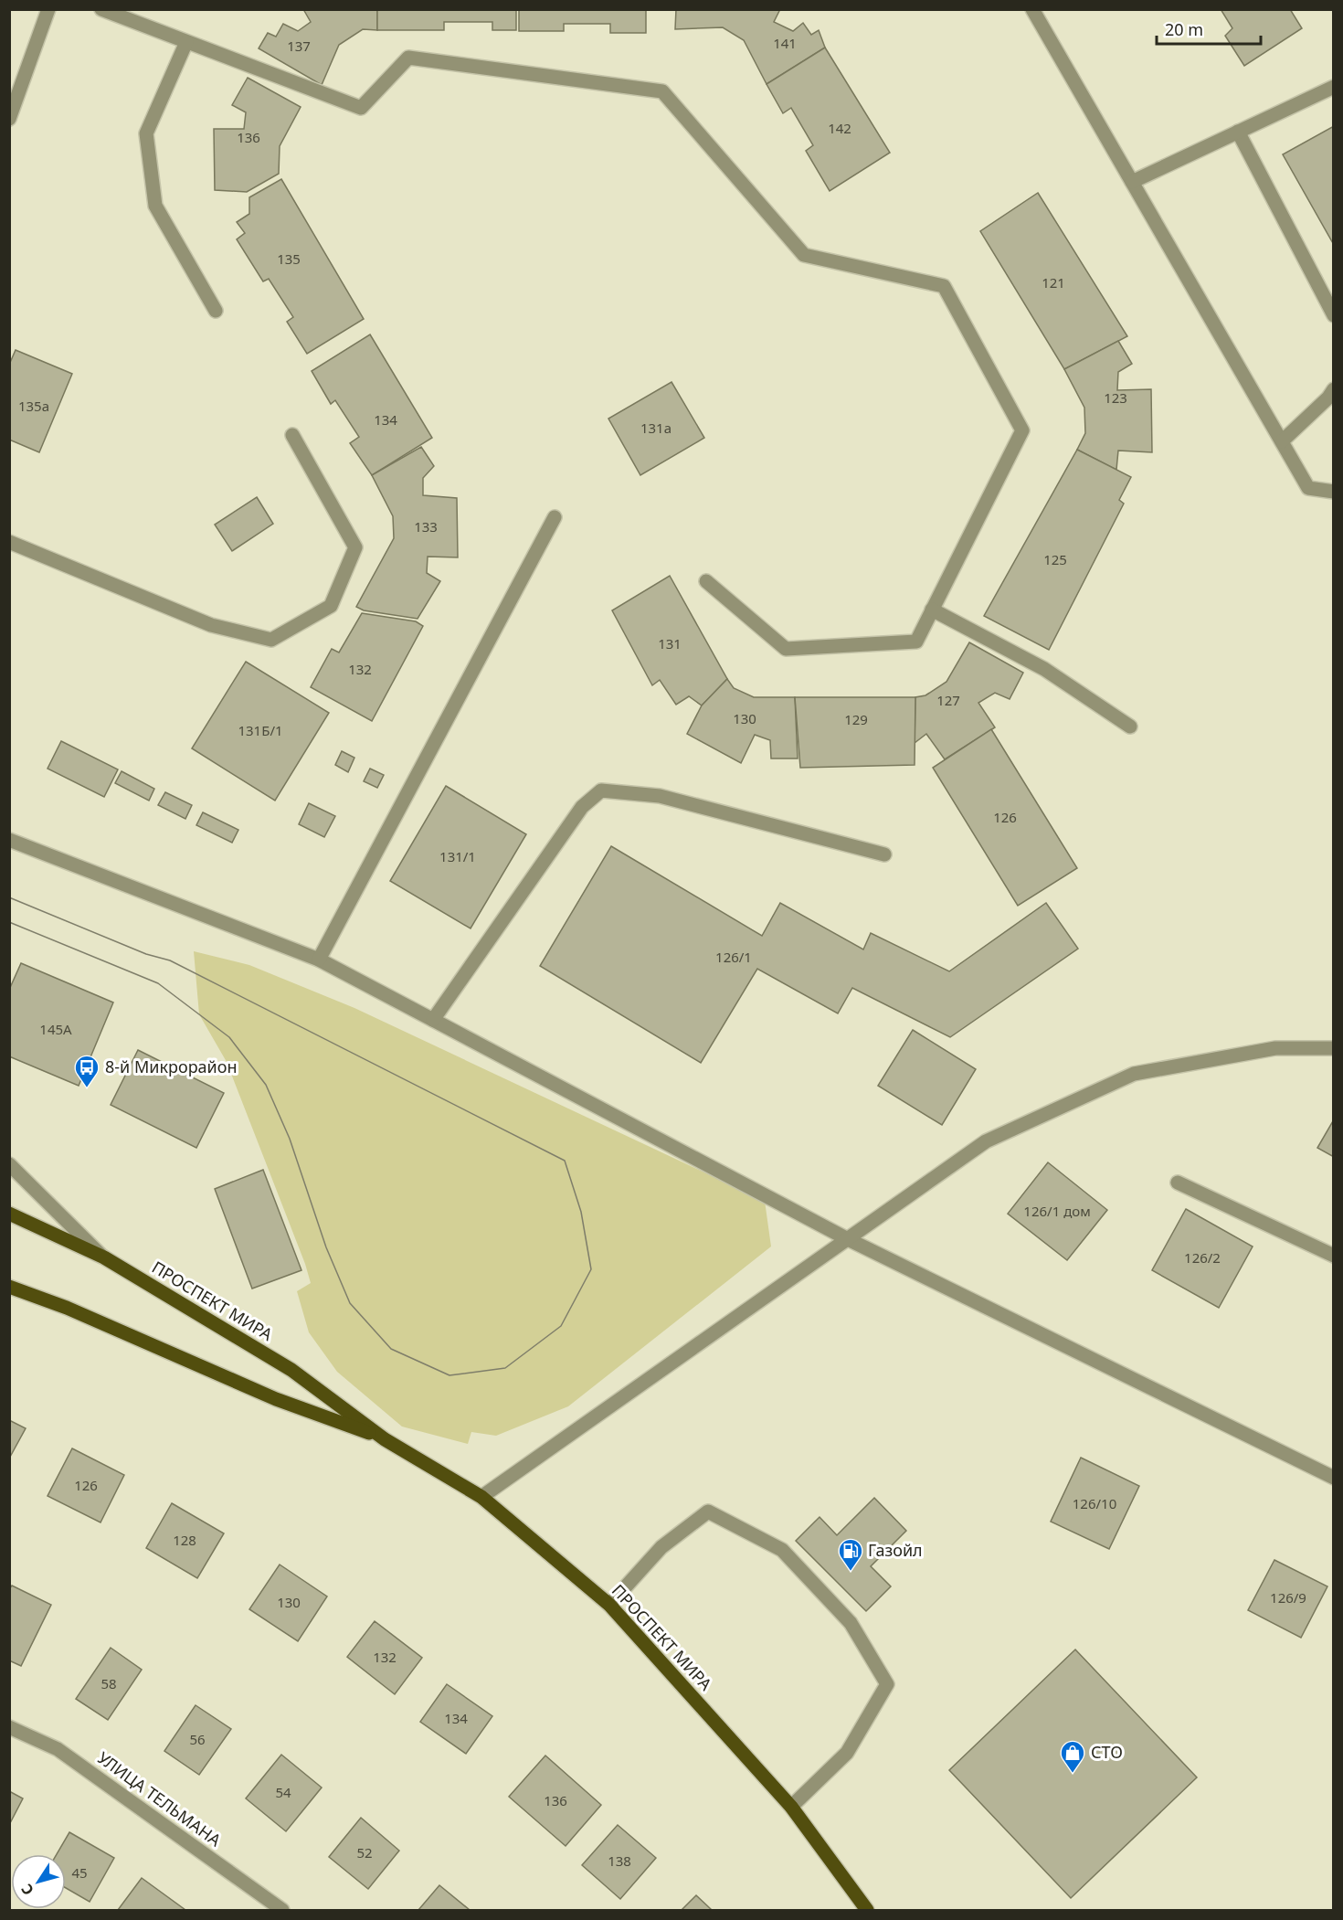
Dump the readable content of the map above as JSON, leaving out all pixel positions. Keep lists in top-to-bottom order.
{
  "streets": {
    "main road": ["ПРОСПЕКТ МИРА"],
    "street": ["УЛИЦА ТЕЛЬМАНА"]
  },
  "places": {
    "bus stop": ["8-й Микрорайон"],
    "fuel station": ["Газойл"],
    "shop": ["СТО"]
  },
  "house_numbers": [
    "141",
    "137",
    "142",
    "136",
    "135",
    "121",
    "123",
    "135а",
    "134",
    "131а",
    "133",
    "125",
    "131",
    "132",
    "127",
    "130",
    "129",
    "131Б/1",
    "126",
    "131/1",
    "126/1",
    "145А",
    "126/1 дом",
    "126/2",
    "126",
    "126/10",
    "128",
    "126/9",
    "130",
    "132",
    "58",
    "134",
    "56",
    "54",
    "136",
    "52",
    "138",
    "45"
  ],
  "scale_bar": "20 m",
  "north": "bottom left"
}
